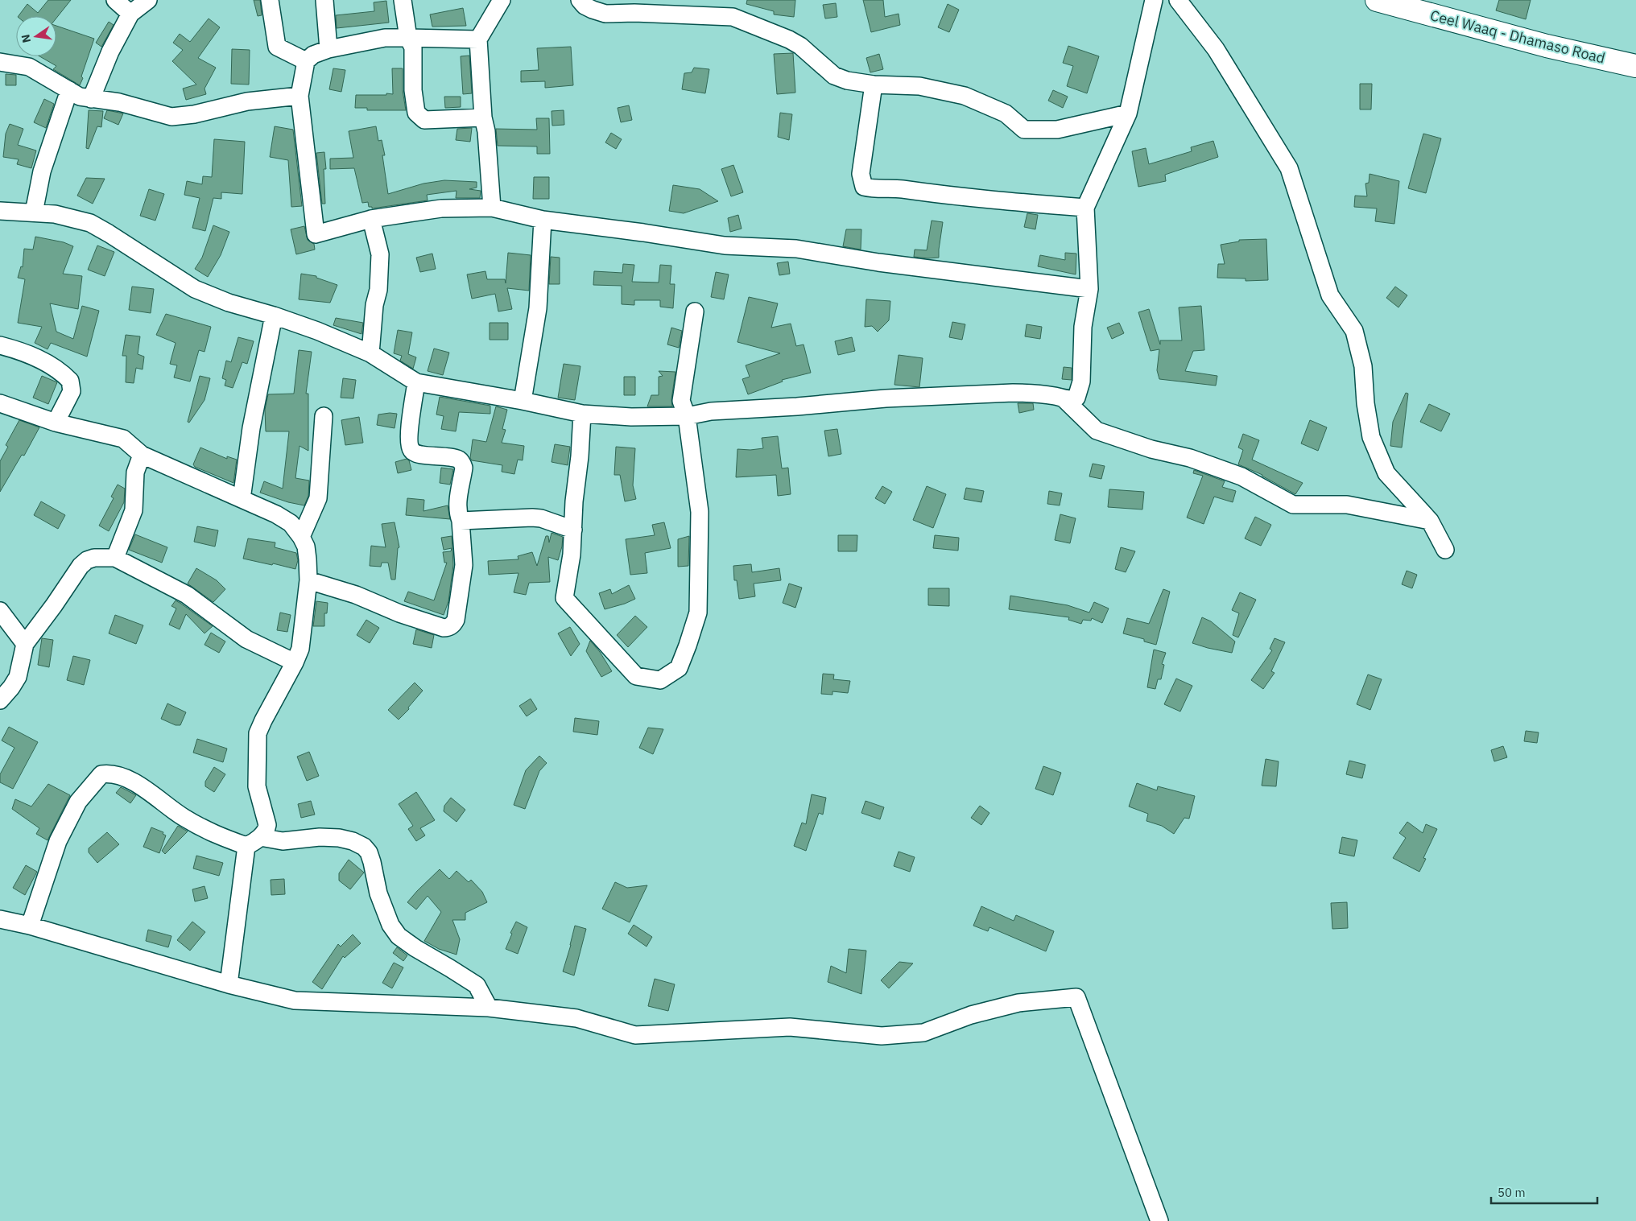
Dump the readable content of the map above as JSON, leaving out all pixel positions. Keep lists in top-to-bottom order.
{
  "streets": {
    "main road": ["Ceel Waaq - Dhamaso Road"]
  },
  "scale_bar": "50 m",
  "north": "left"
}
